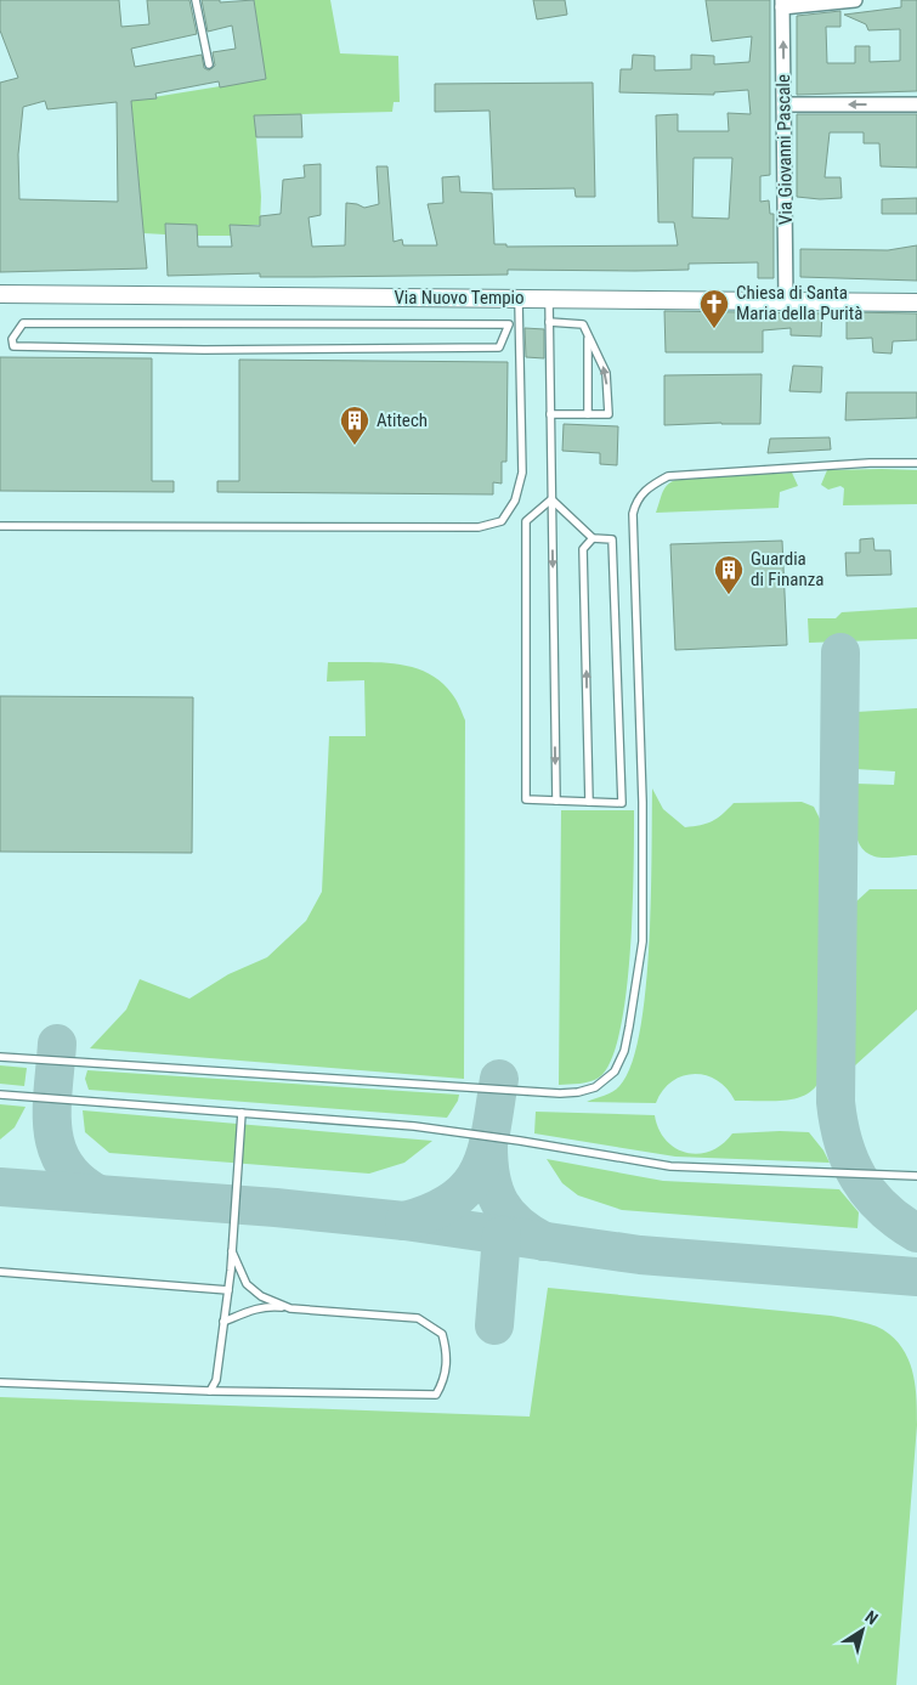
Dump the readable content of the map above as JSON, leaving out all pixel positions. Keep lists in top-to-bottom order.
{
  "streets": {
    "street": ["Via Giovanni Pascale", "Via Nuovo Tempio"]
  },
  "crossings": [
    ["Via Giovanni Pascale", "Via Nuovo Tempio"]
  ],
  "places": {
    "church": ["Chiesa di Santa Maria della Purità"],
    "building": ["Atitech", "Guardia di Finanza"]
  },
  "north": "top right"
}
